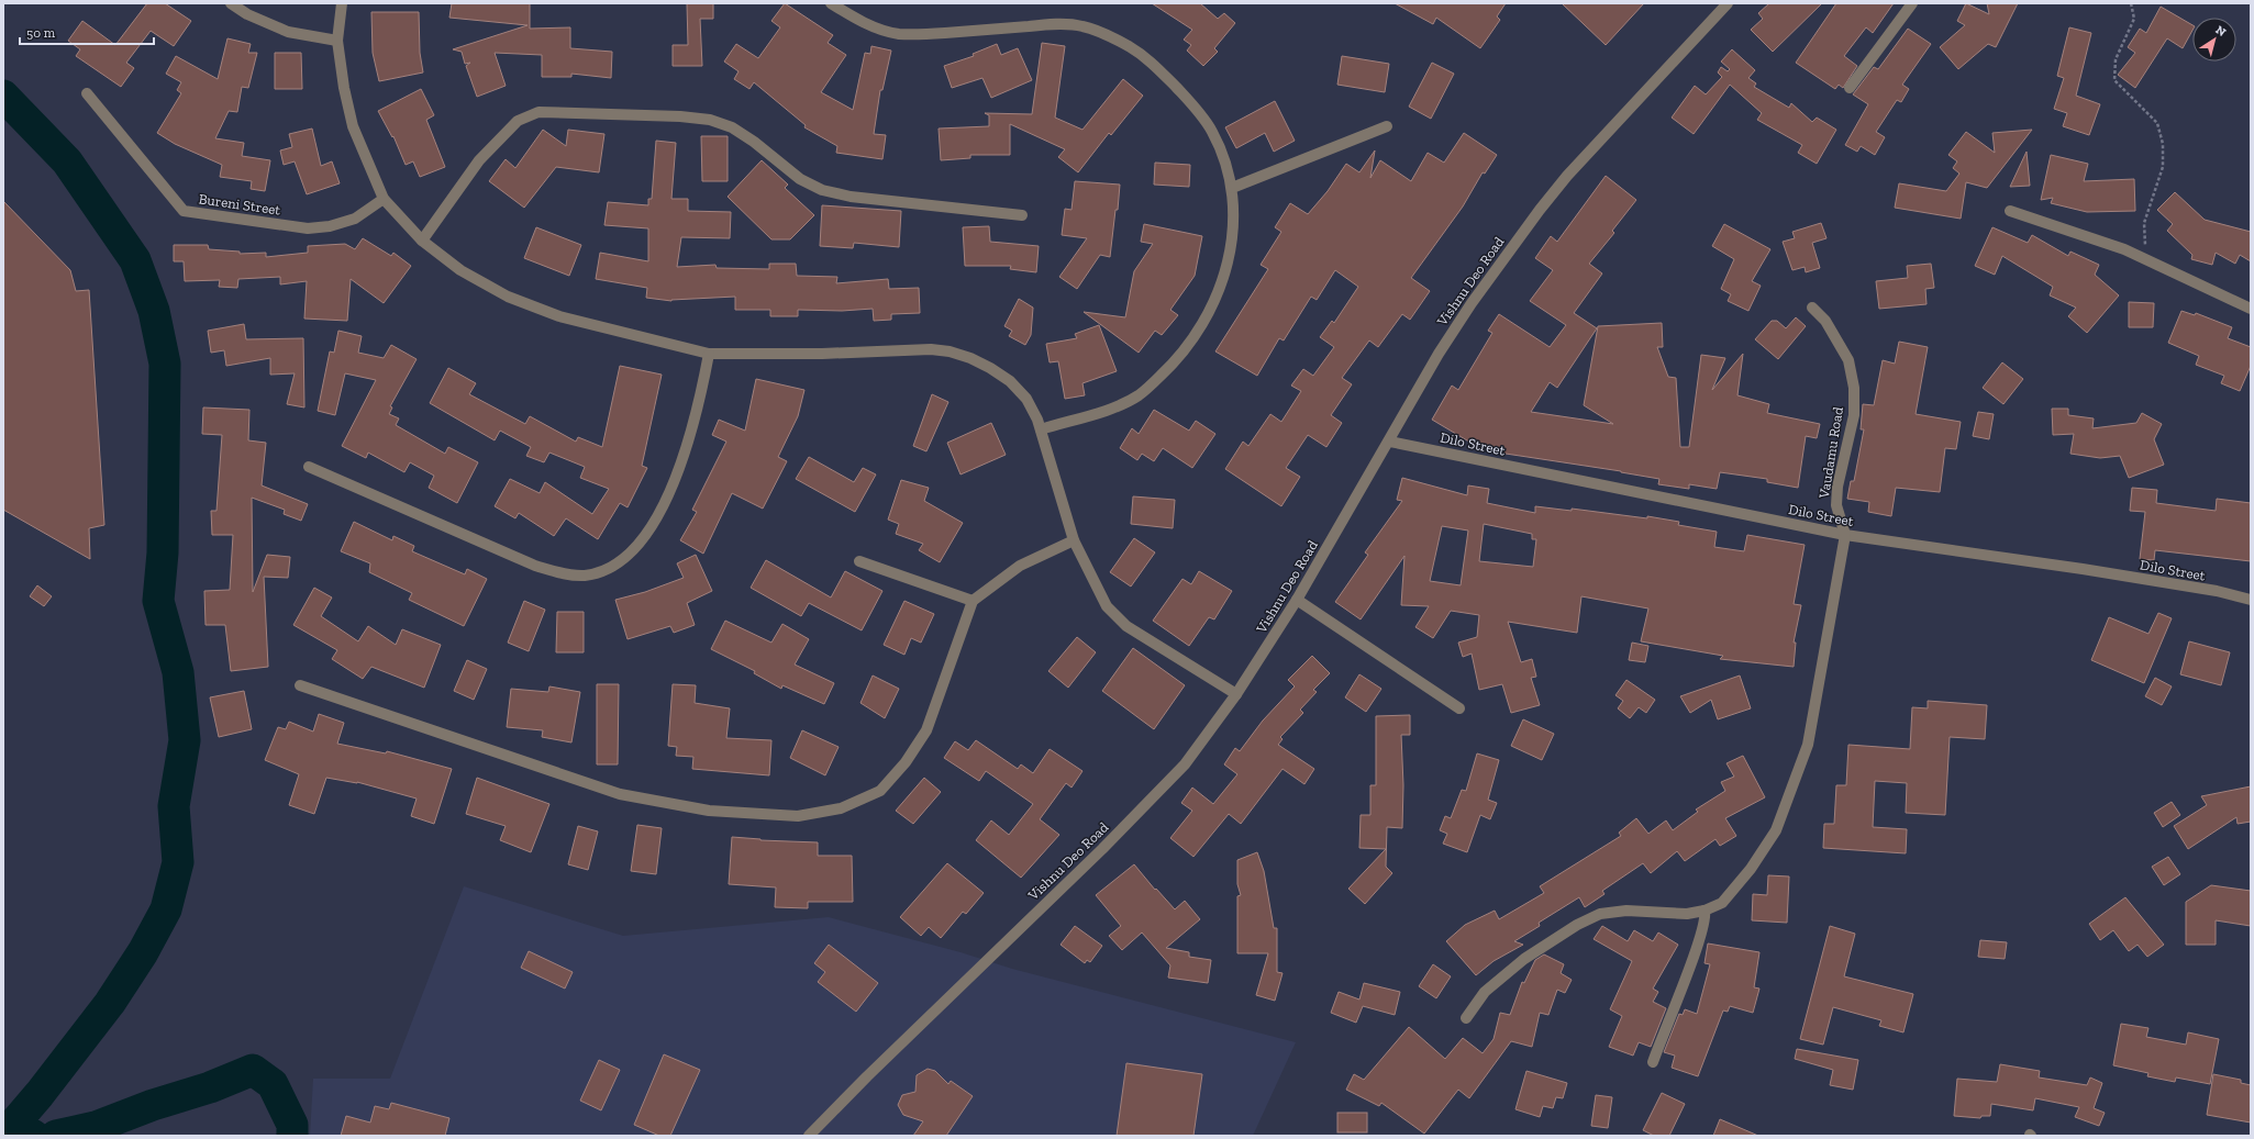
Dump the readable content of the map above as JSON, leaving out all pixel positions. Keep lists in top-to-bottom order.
{
  "streets": {
    "street": [
      "Bureni Street",
      "Vishnu Deo Road",
      "Dilo Street",
      "Vaudamu Road"
    ]
  },
  "crossings": [
    ["Vishnu Deo Road", "Dilo Street"],
    ["Dilo Street", "Vaudamu Road"]
  ],
  "scale_bar": "50 m",
  "north": "top right"
}
